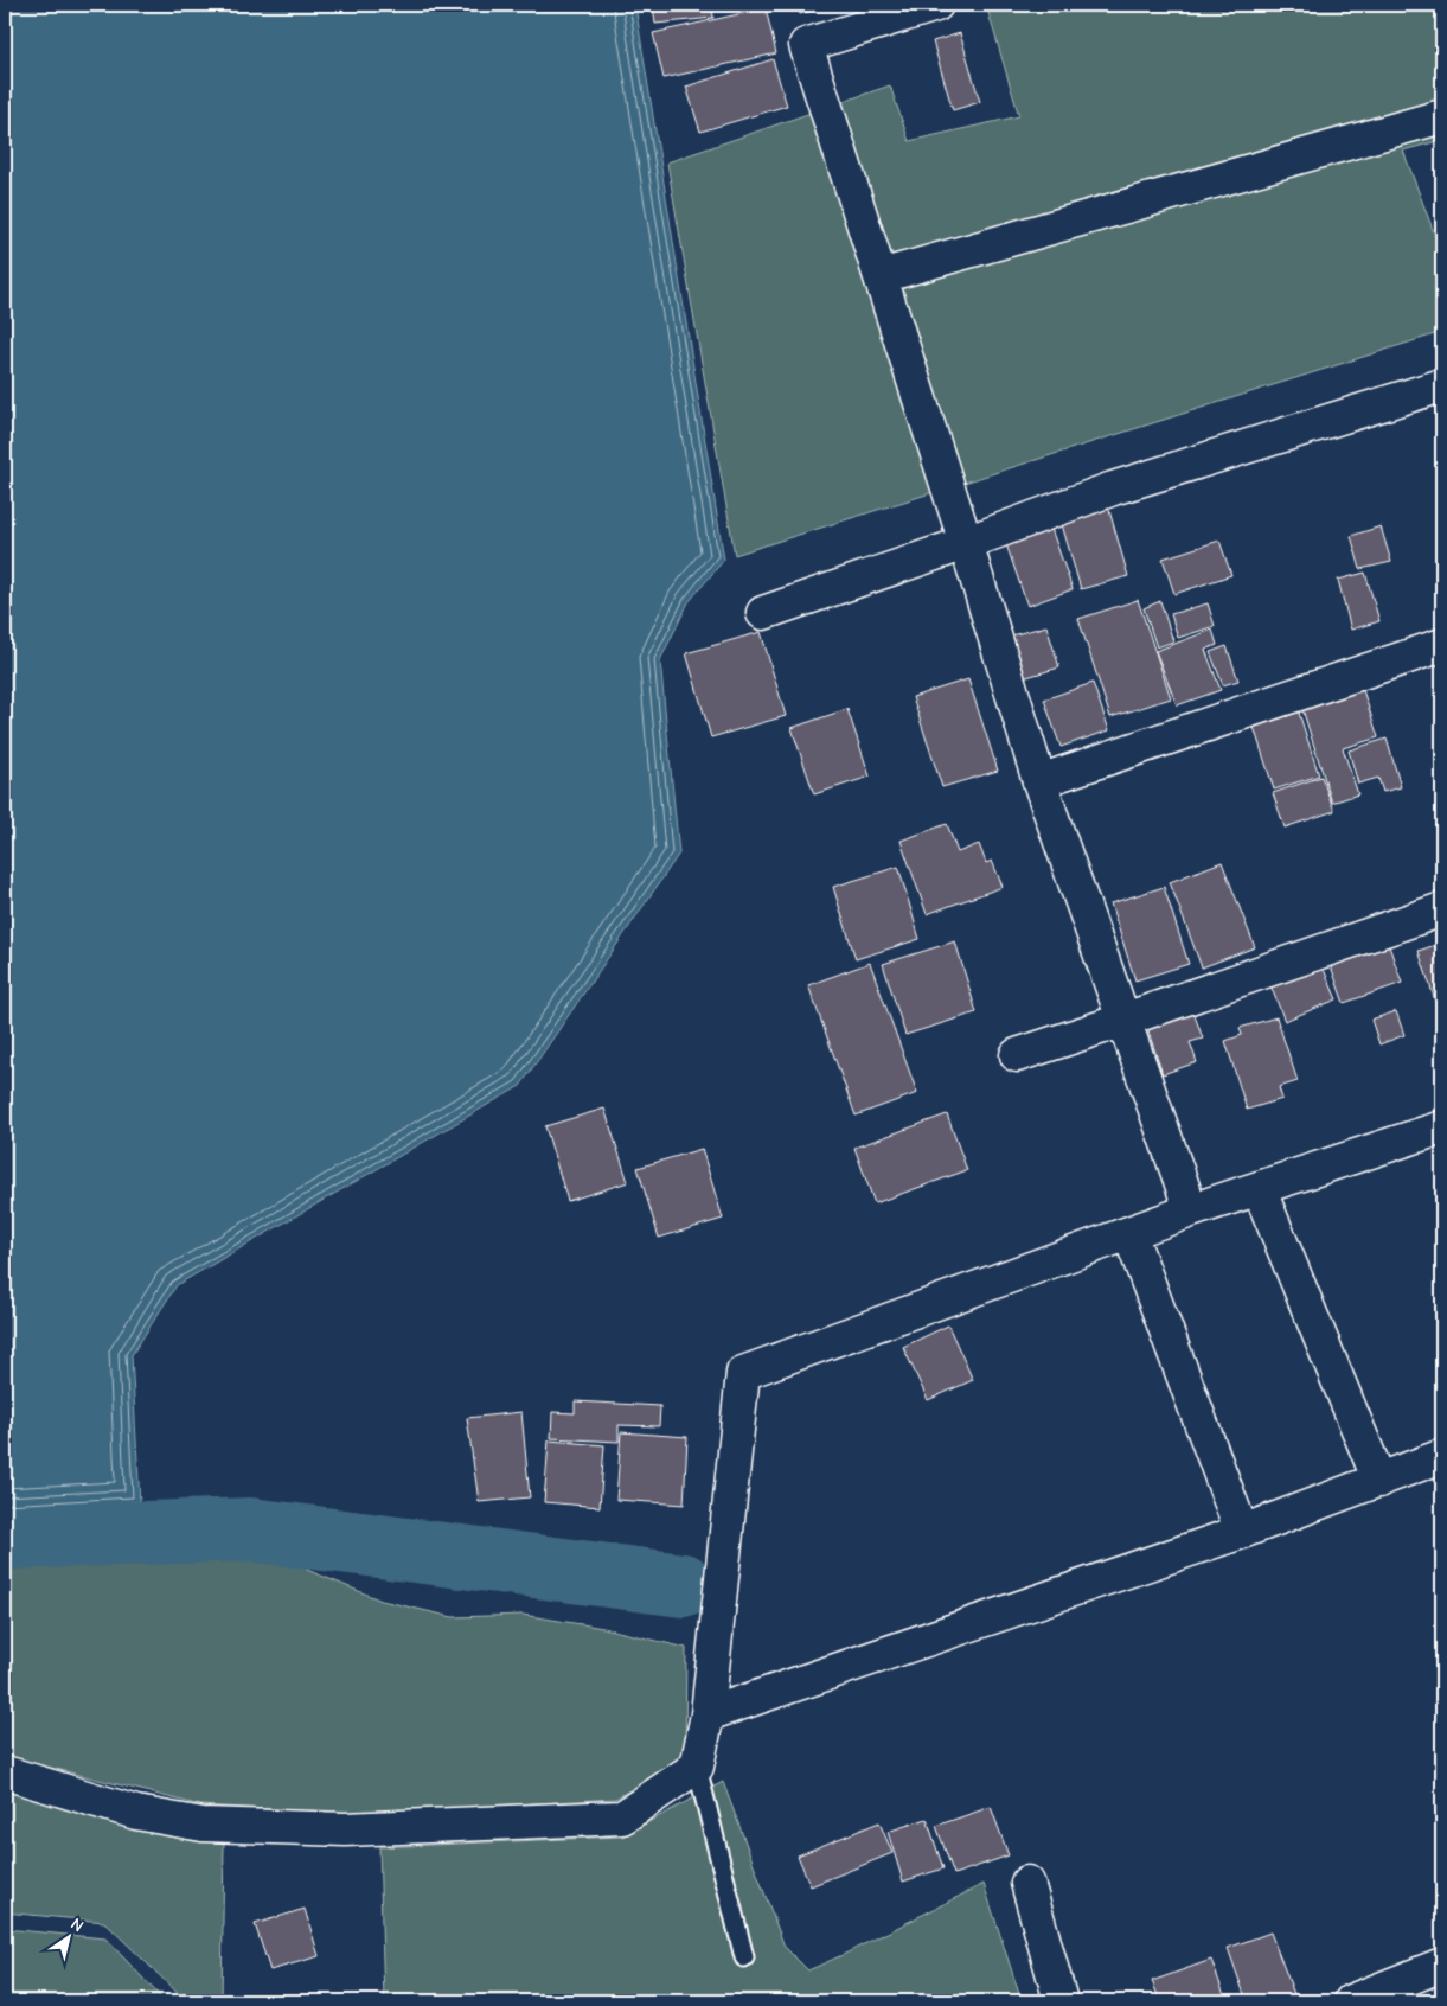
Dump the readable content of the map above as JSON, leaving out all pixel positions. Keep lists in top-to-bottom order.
{
  "north": "top right"
}
